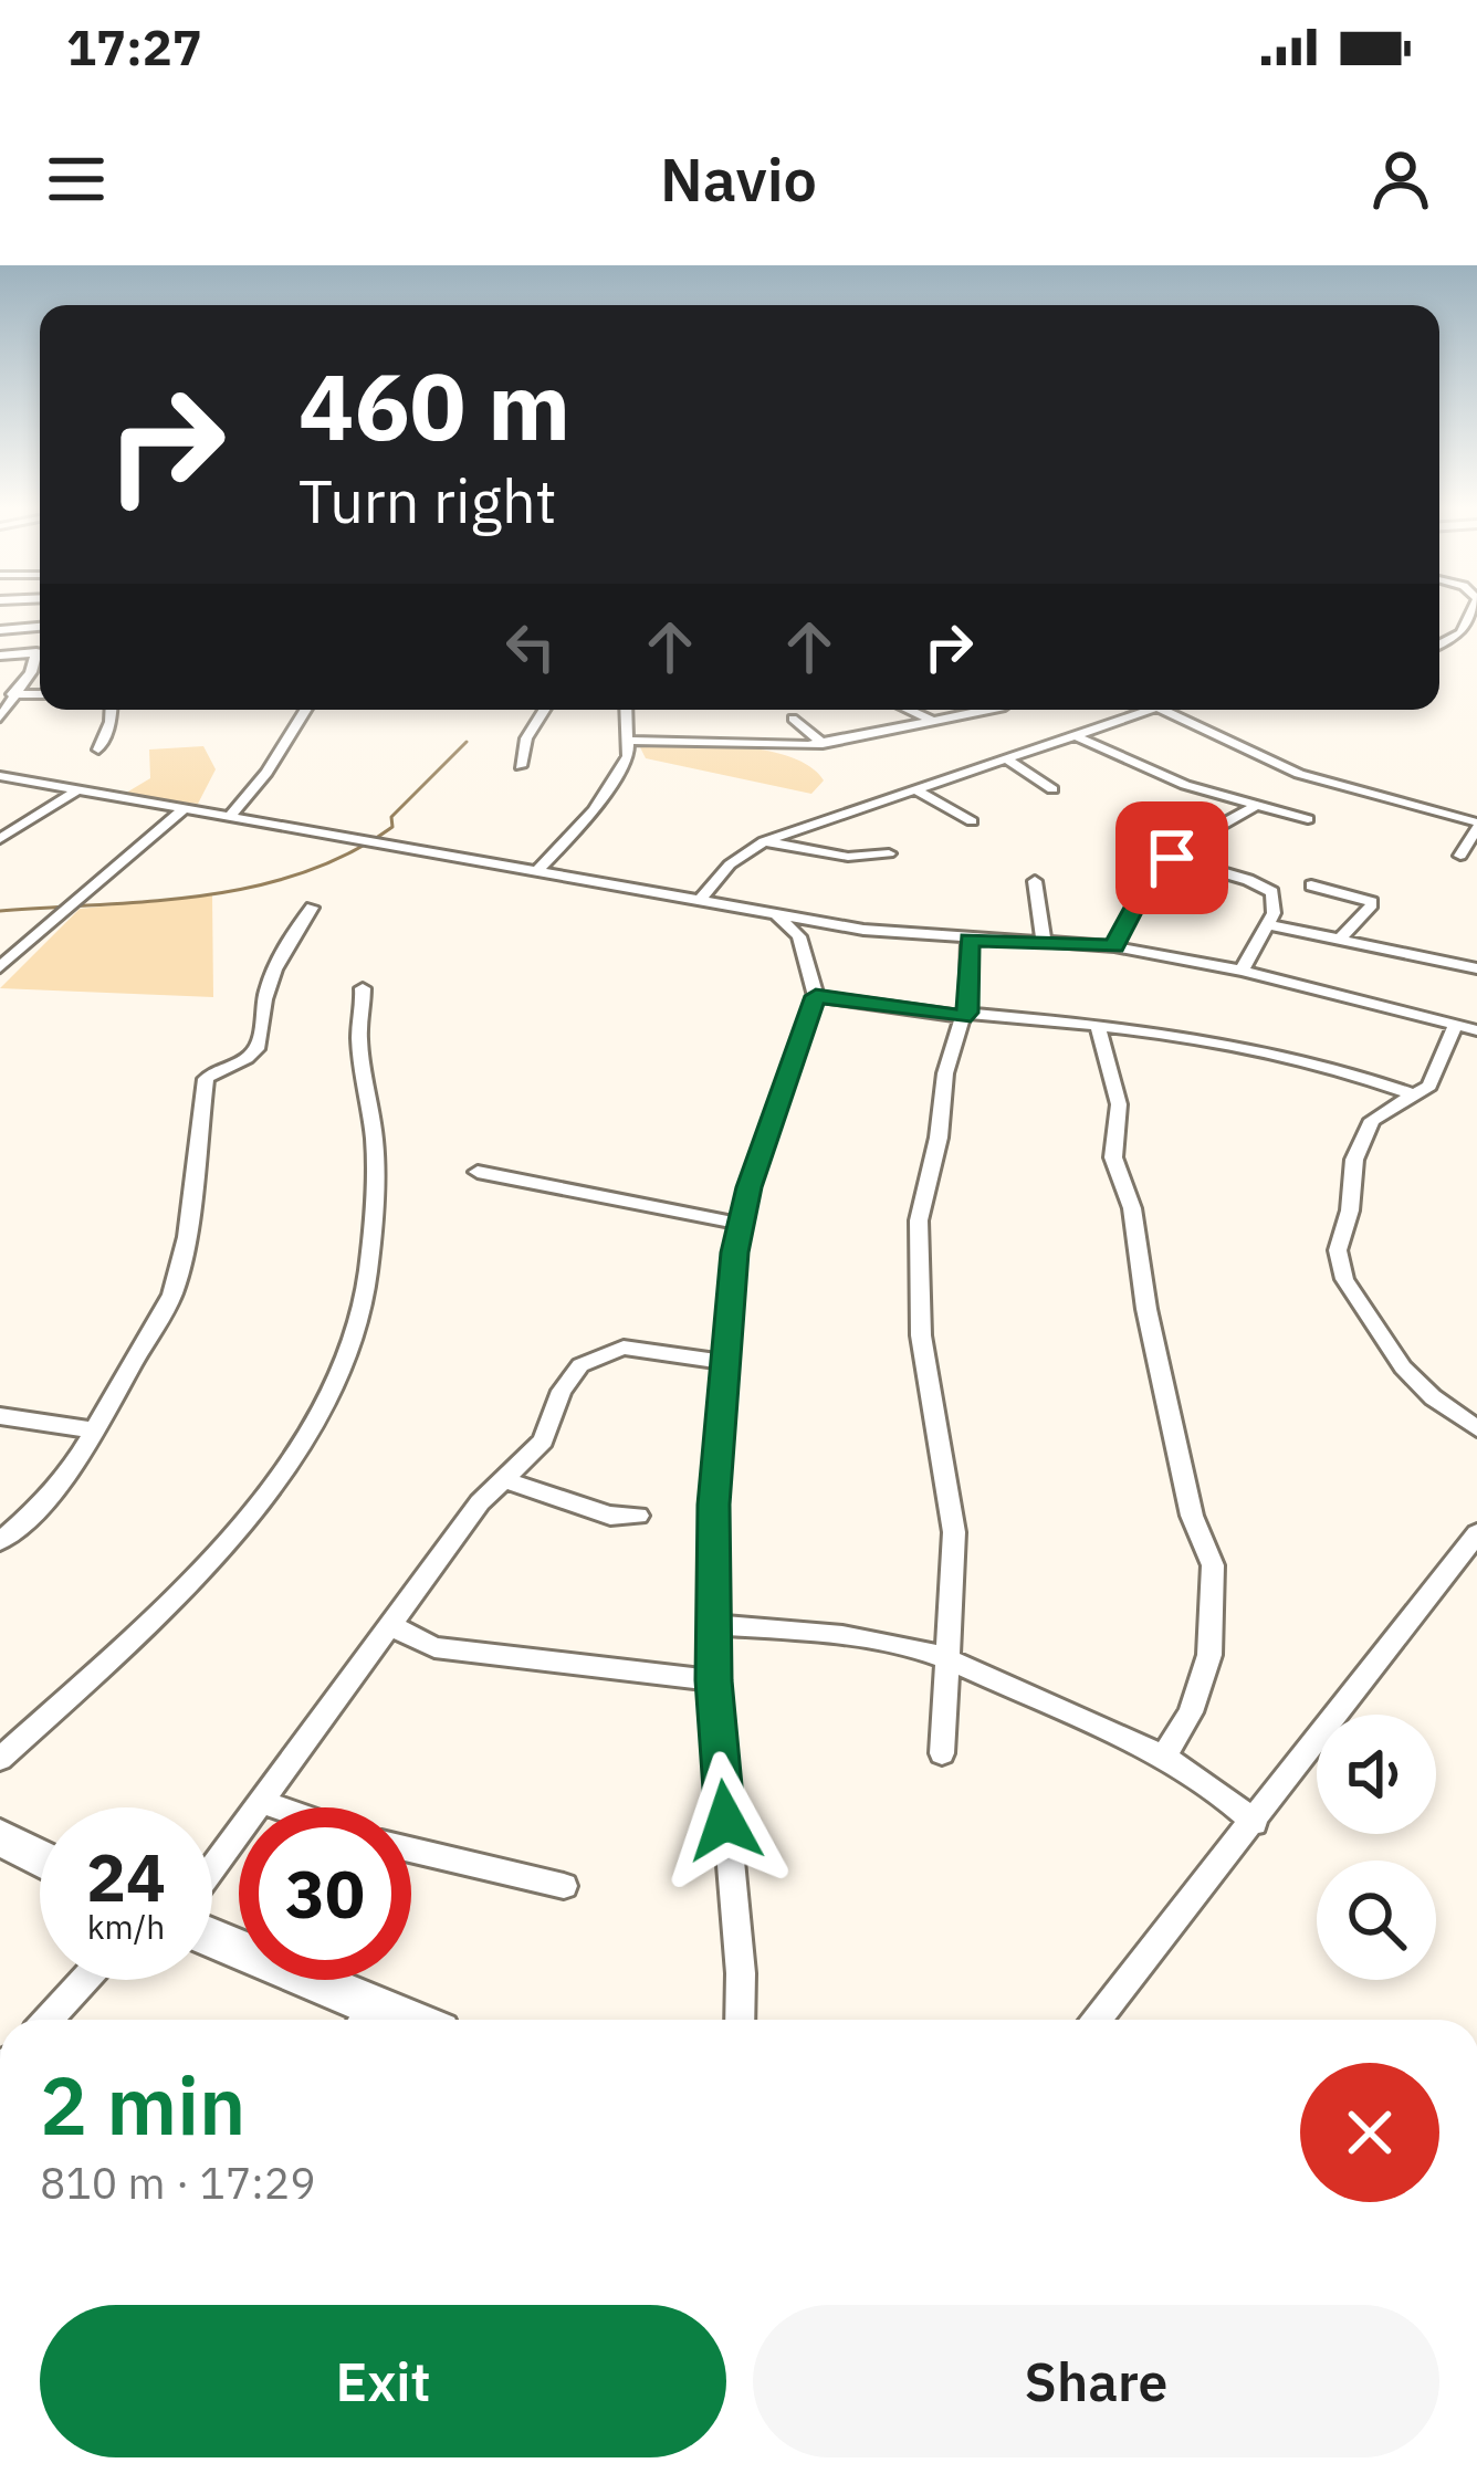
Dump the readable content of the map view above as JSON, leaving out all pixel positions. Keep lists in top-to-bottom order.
{
  "page": {
    "status": "17:27",
    "header": "Navio",
    "turn": ["460 m", "Turn right"],
    "speed": "24 km/h",
    "limit": "30",
    "heading": ["2 min", "810 m · 17:29"],
    "buttons": ["Exit", "Share"]
  }
}
